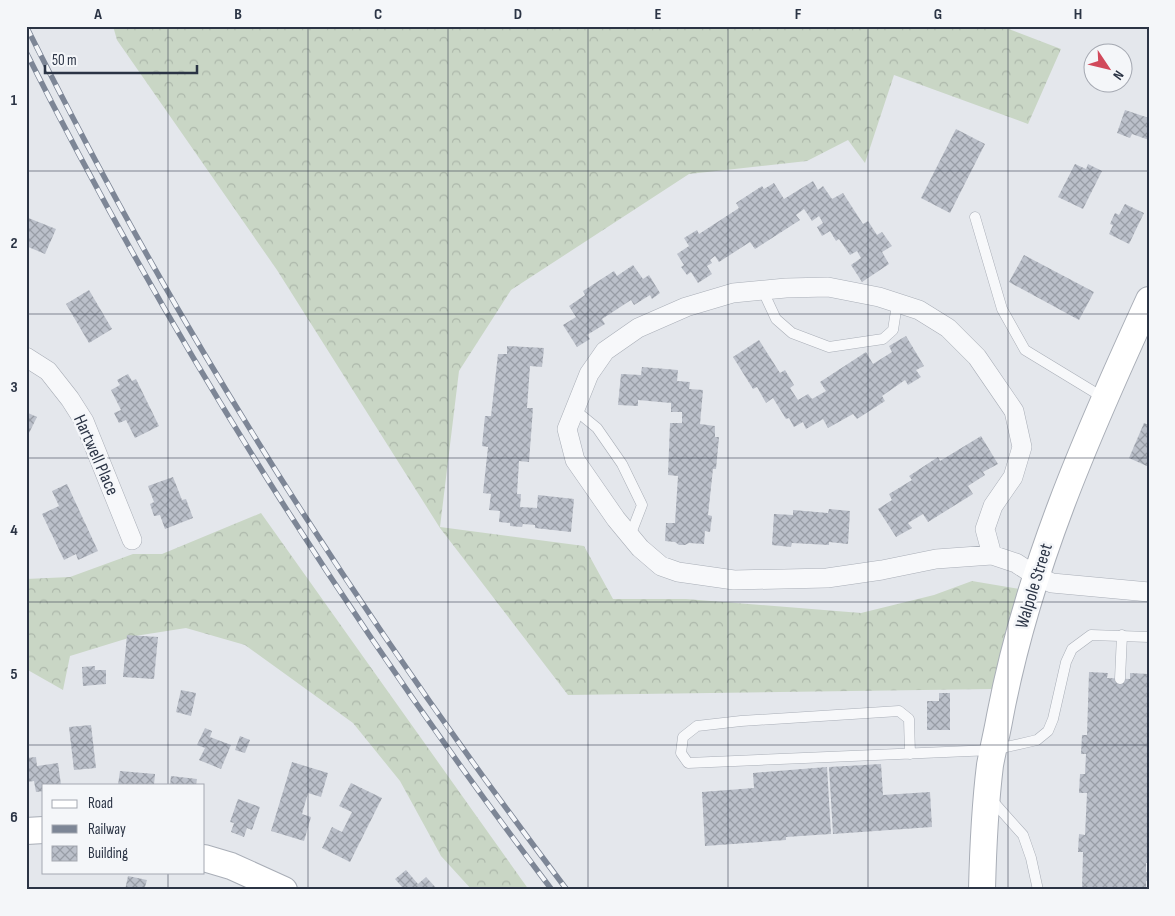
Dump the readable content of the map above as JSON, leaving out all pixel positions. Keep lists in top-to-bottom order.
{
  "streets": {
    "main road": ["Walpole Street"],
    "street": ["Hartwell Place"]
  },
  "legend": ["Road", "Railway", "Building"],
  "scale_bar": "50 m",
  "north": "bottom right",
  "grid": {
    "columns": [
      "A",
      "B",
      "C",
      "D",
      "E",
      "F",
      "G",
      "H"
    ],
    "rows": [
      "1",
      "2",
      "3",
      "4",
      "5",
      "6"
    ]
  }
}
